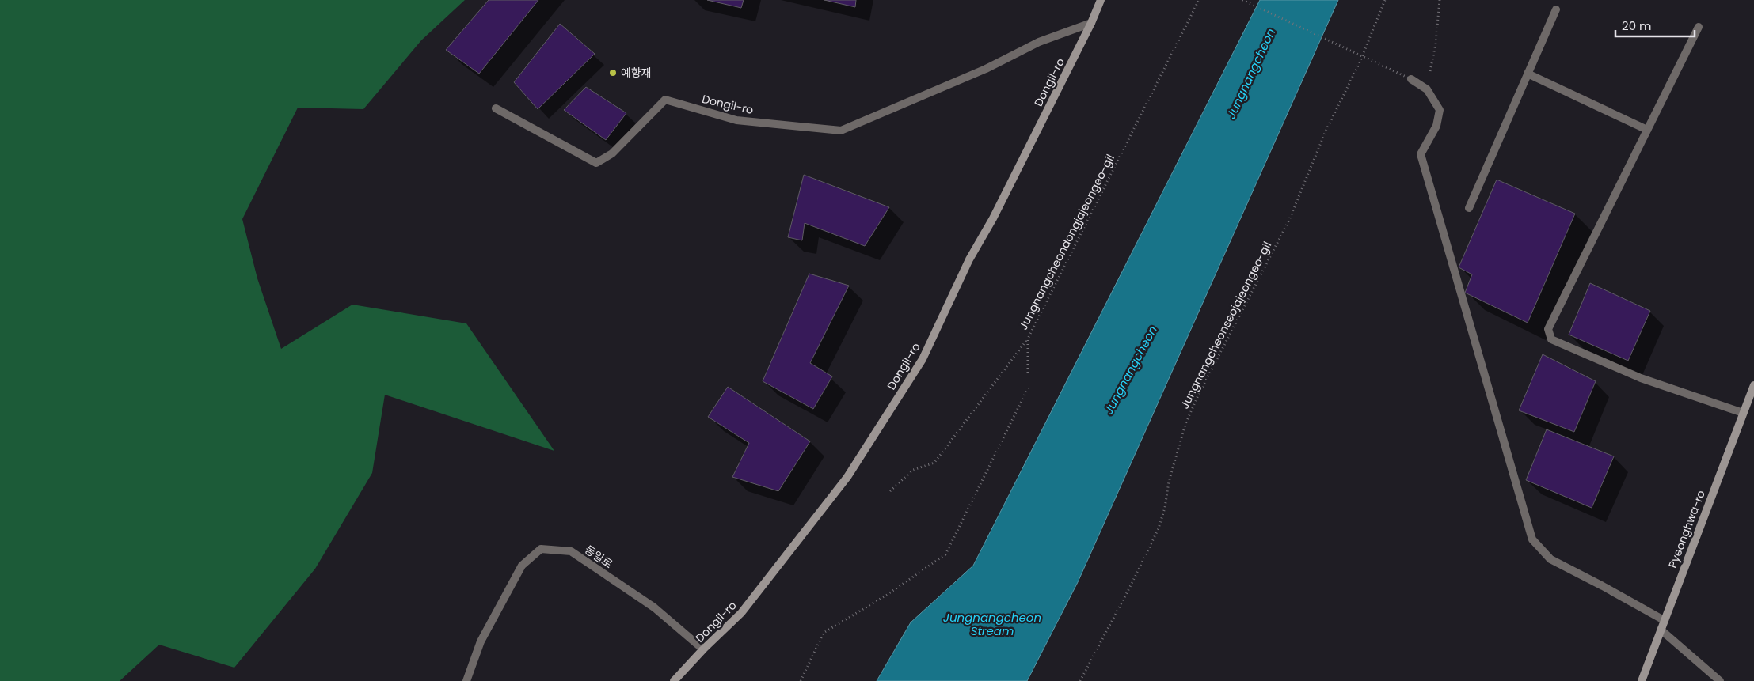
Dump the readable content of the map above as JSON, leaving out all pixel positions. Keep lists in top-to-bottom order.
{
  "streets": {
    "street": ["Dongil-ro", "Pyeonghwa-ro", "동일로"],
    "path": ["Jungnangcheondongjajeongeo-gil", "Jungnangcheonseojajeongeo-gil"]
  },
  "crossings": [
    ["Dongil-ro", "동일로"]
  ],
  "water": ["Jungnangcheon", "Jungnangcheon Stream"],
  "places": ["예향재"],
  "scale_bar": "20 m"
}
